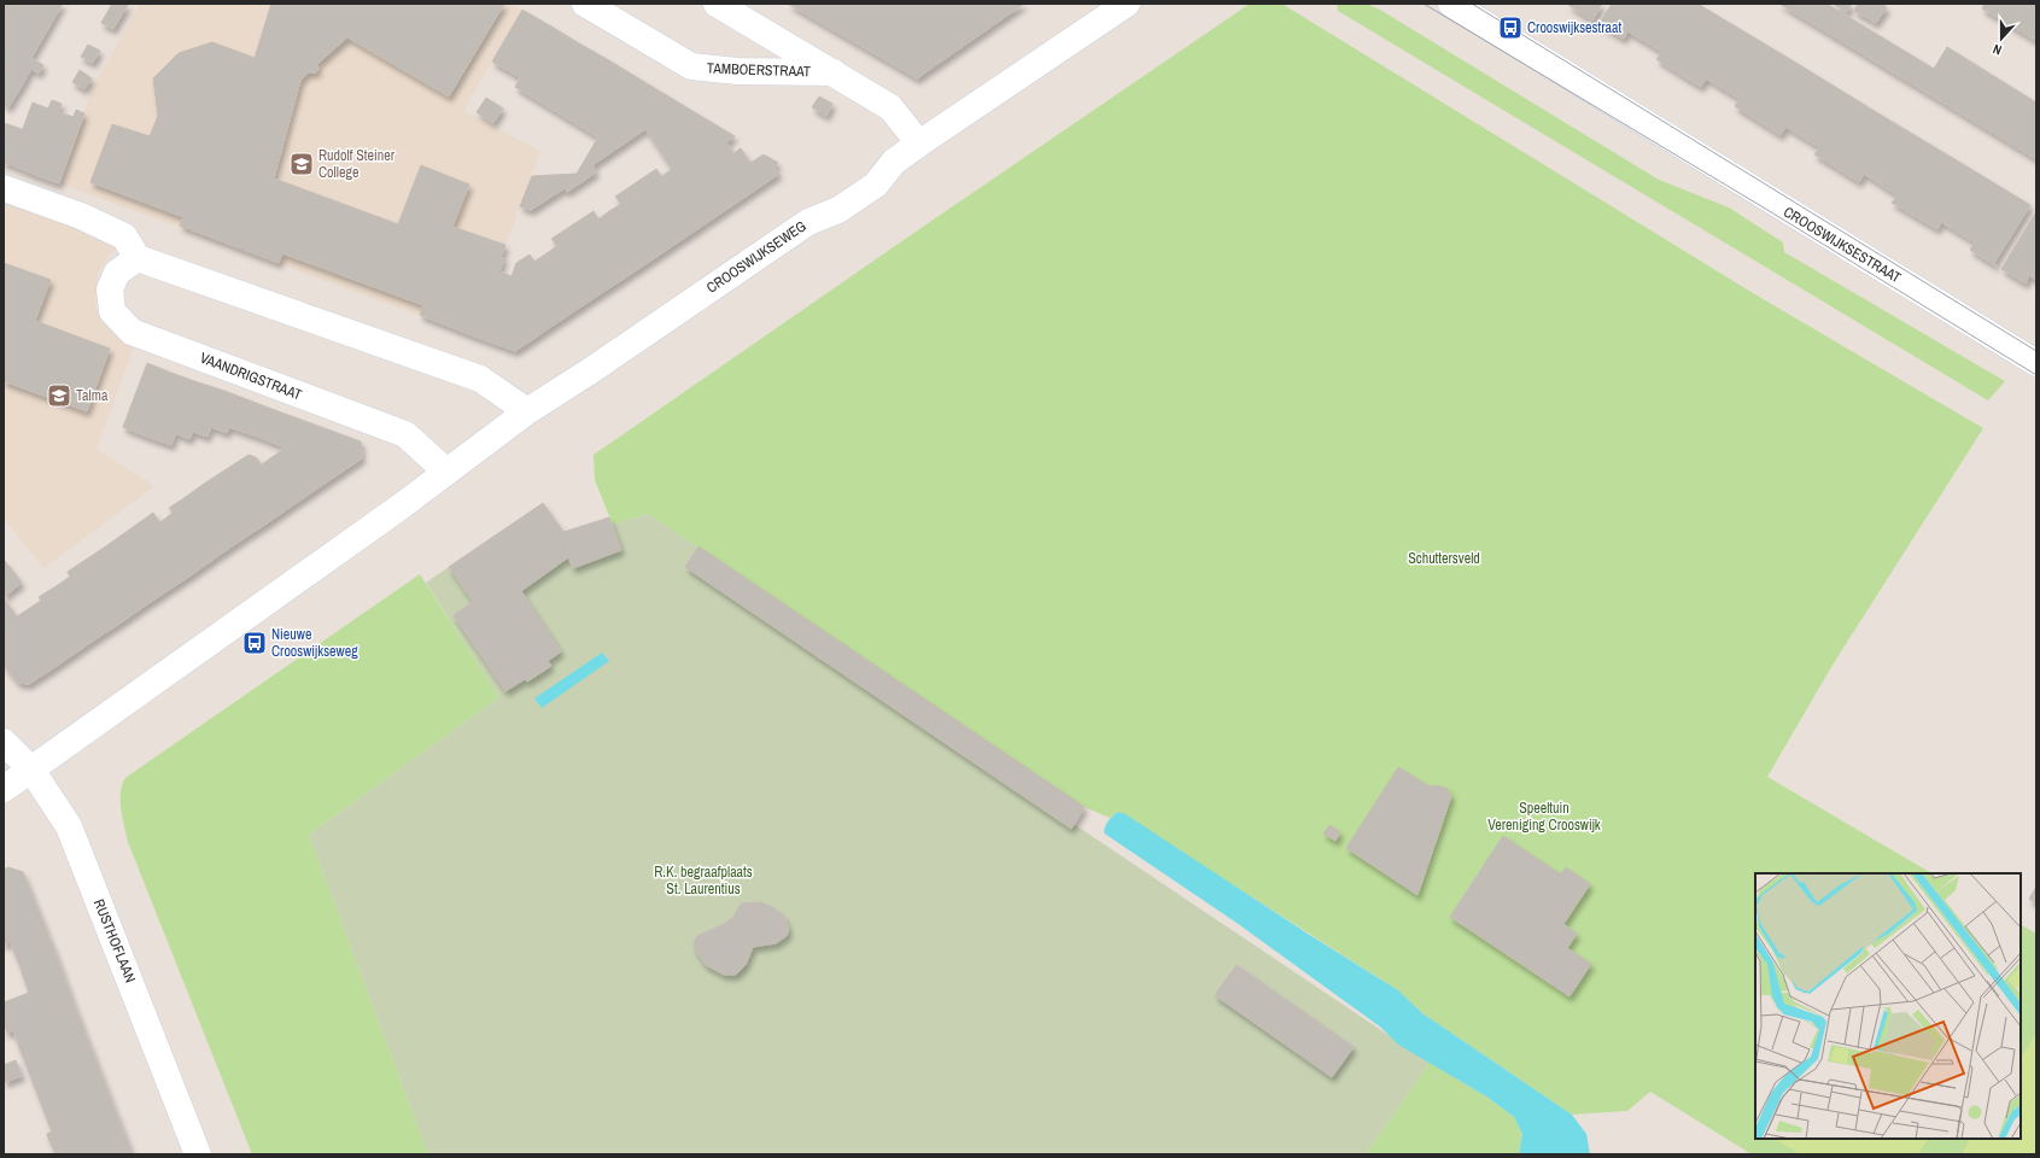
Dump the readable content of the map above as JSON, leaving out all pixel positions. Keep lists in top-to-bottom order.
{
  "streets": {
    "street": [
      "TAMBOERSTRAAT",
      "CROOSWIJKSESTRAAT",
      "CROOSWIJKSEWEG",
      "VAANDRIGSTRAAT",
      "RUSTHOFLAAN"
    ]
  },
  "crossings": [
    ["TAMBOERSTRAAT", "CROOSWIJKSEWEG"]
  ],
  "parks": ["Schuttersveld", "Speeltuin Vereniging Crooswijk", "R.K. begraafplaats St. Laurentius"],
  "places": {
    "bus stop": ["Crooswijksestraat", "Nieuwe Crooswijkseweg"],
    "school or university": ["Rudolf Steiner College", "Talma"]
  },
  "north": "bottom"
}
